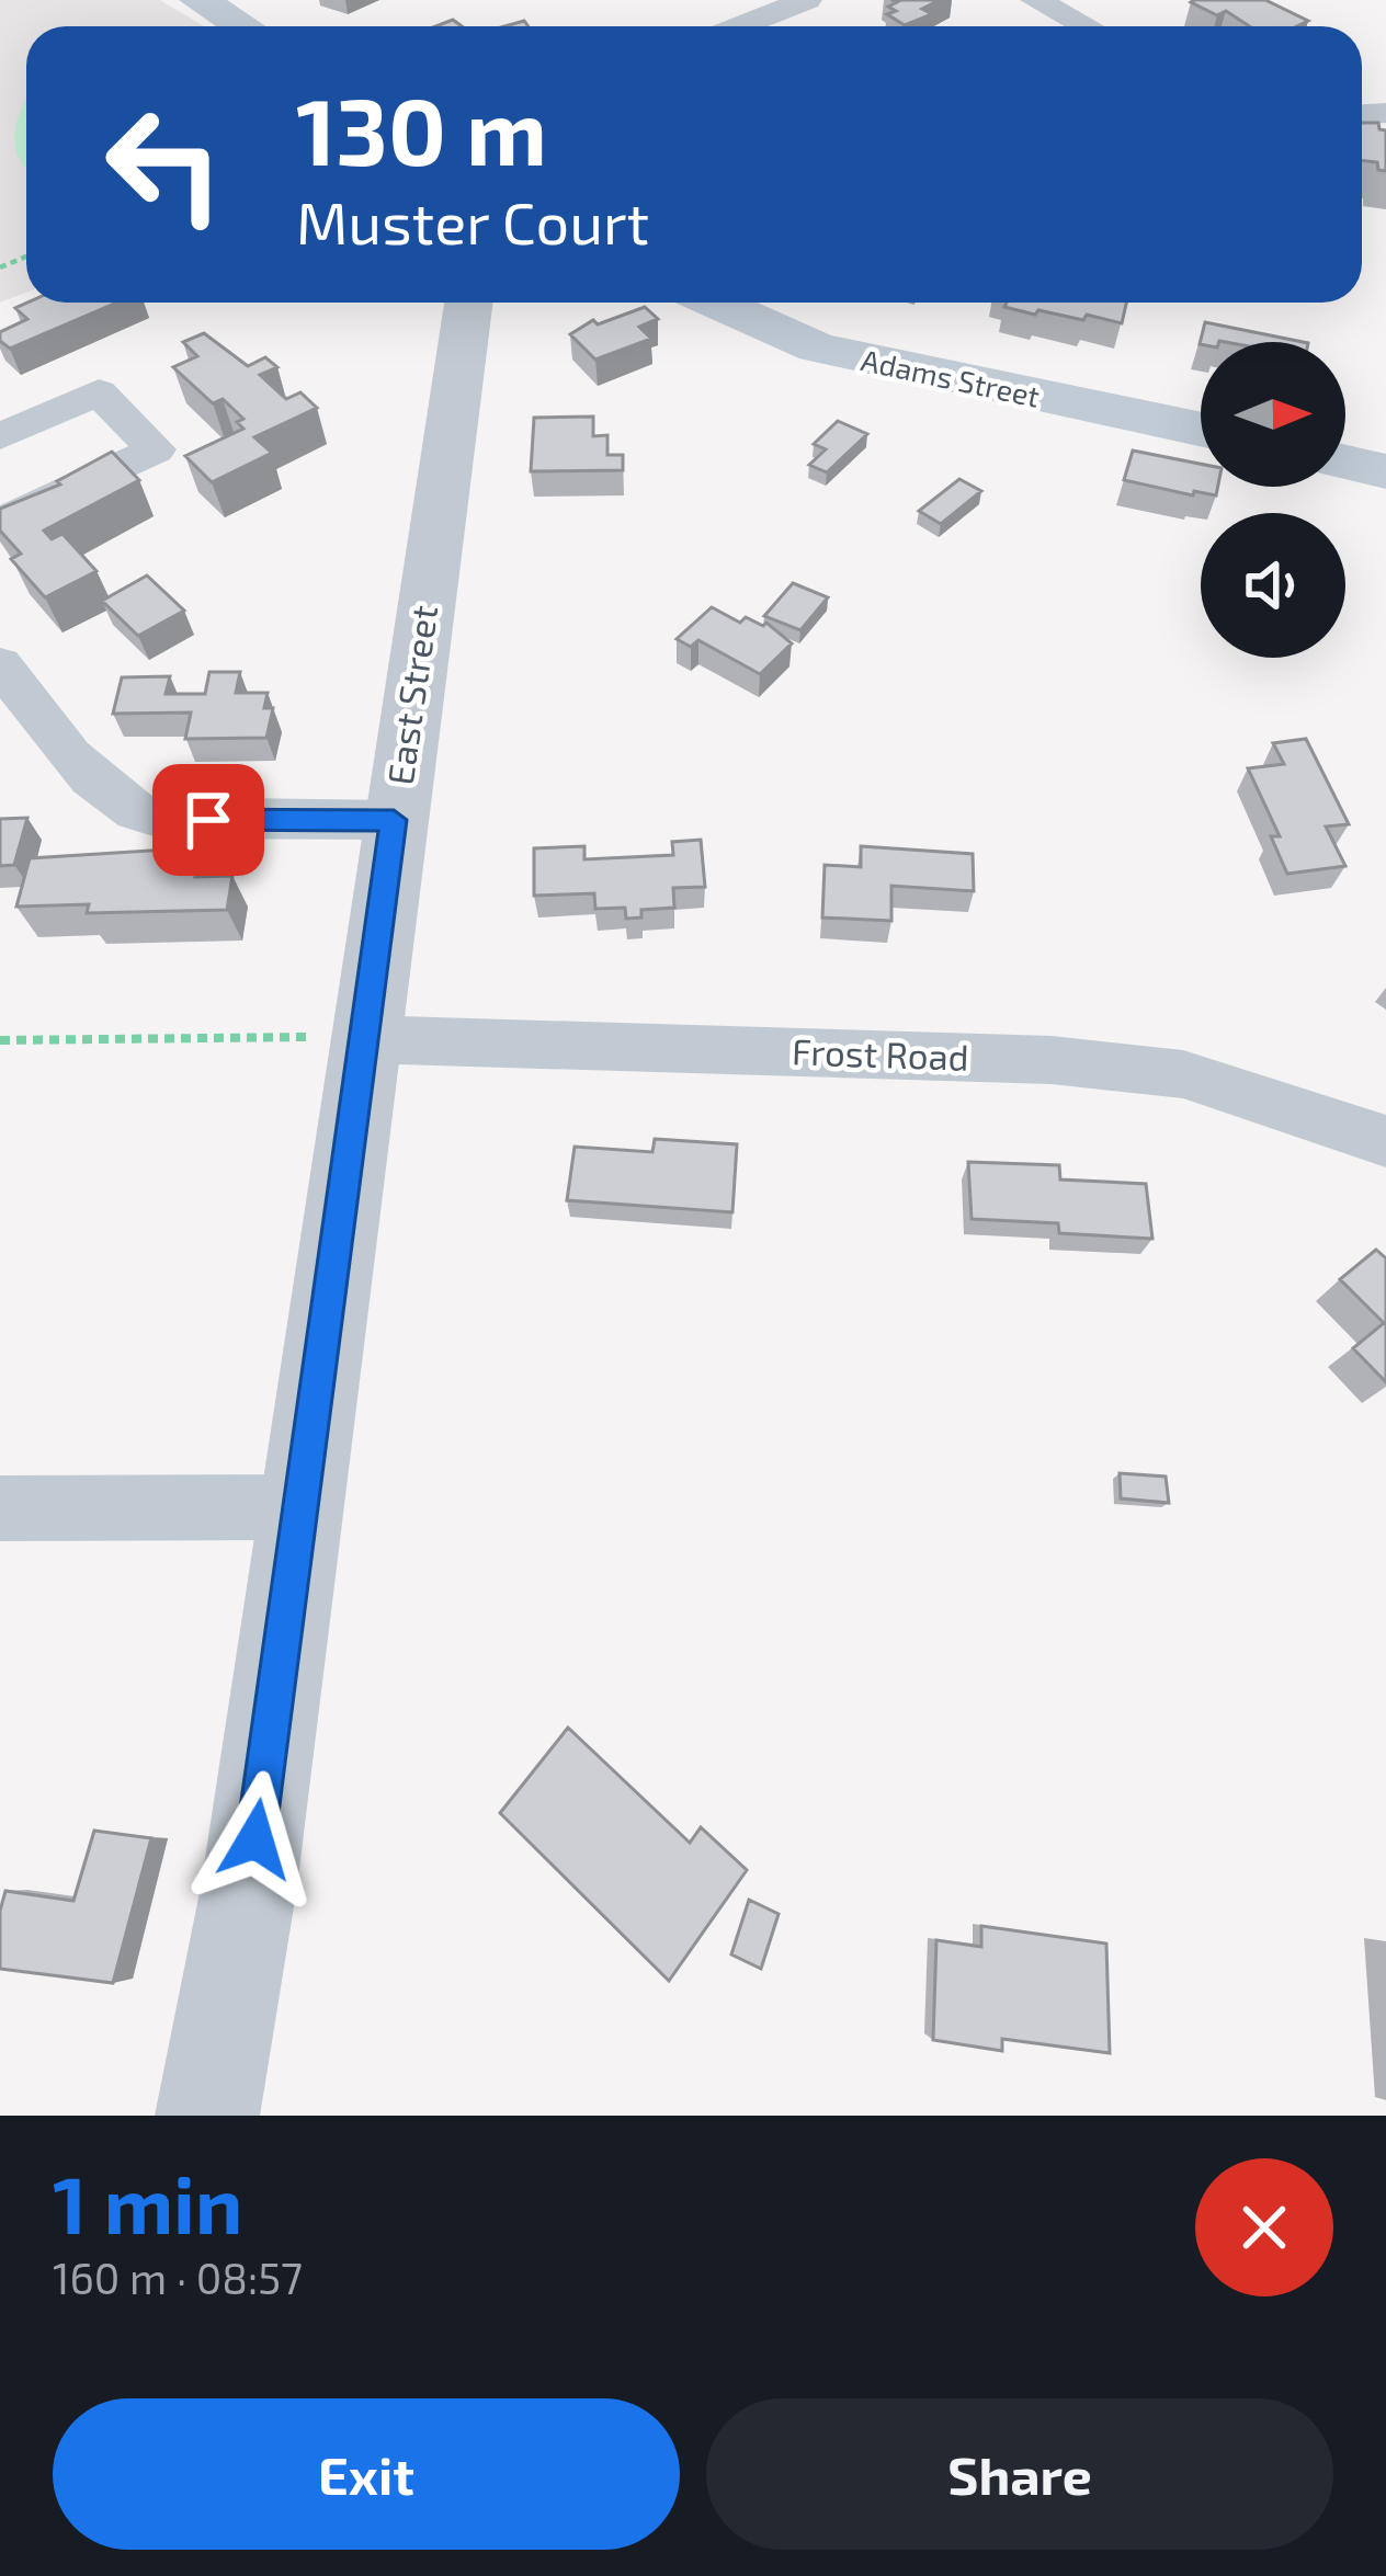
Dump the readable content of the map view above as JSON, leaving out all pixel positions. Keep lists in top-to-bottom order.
{
  "streets": {
    "main road": ["Adams Street"],
    "street": ["East Street", "Frost Road"]
  },
  "crossings": [
    ["East Street", "Frost Road"]
  ],
  "north": "right",
  "page": {
    "turn": ["130 m", "Muster Court"],
    "heading": ["1 min", "160 m · 08:57"],
    "buttons": ["Exit", "Share"]
  }
}
